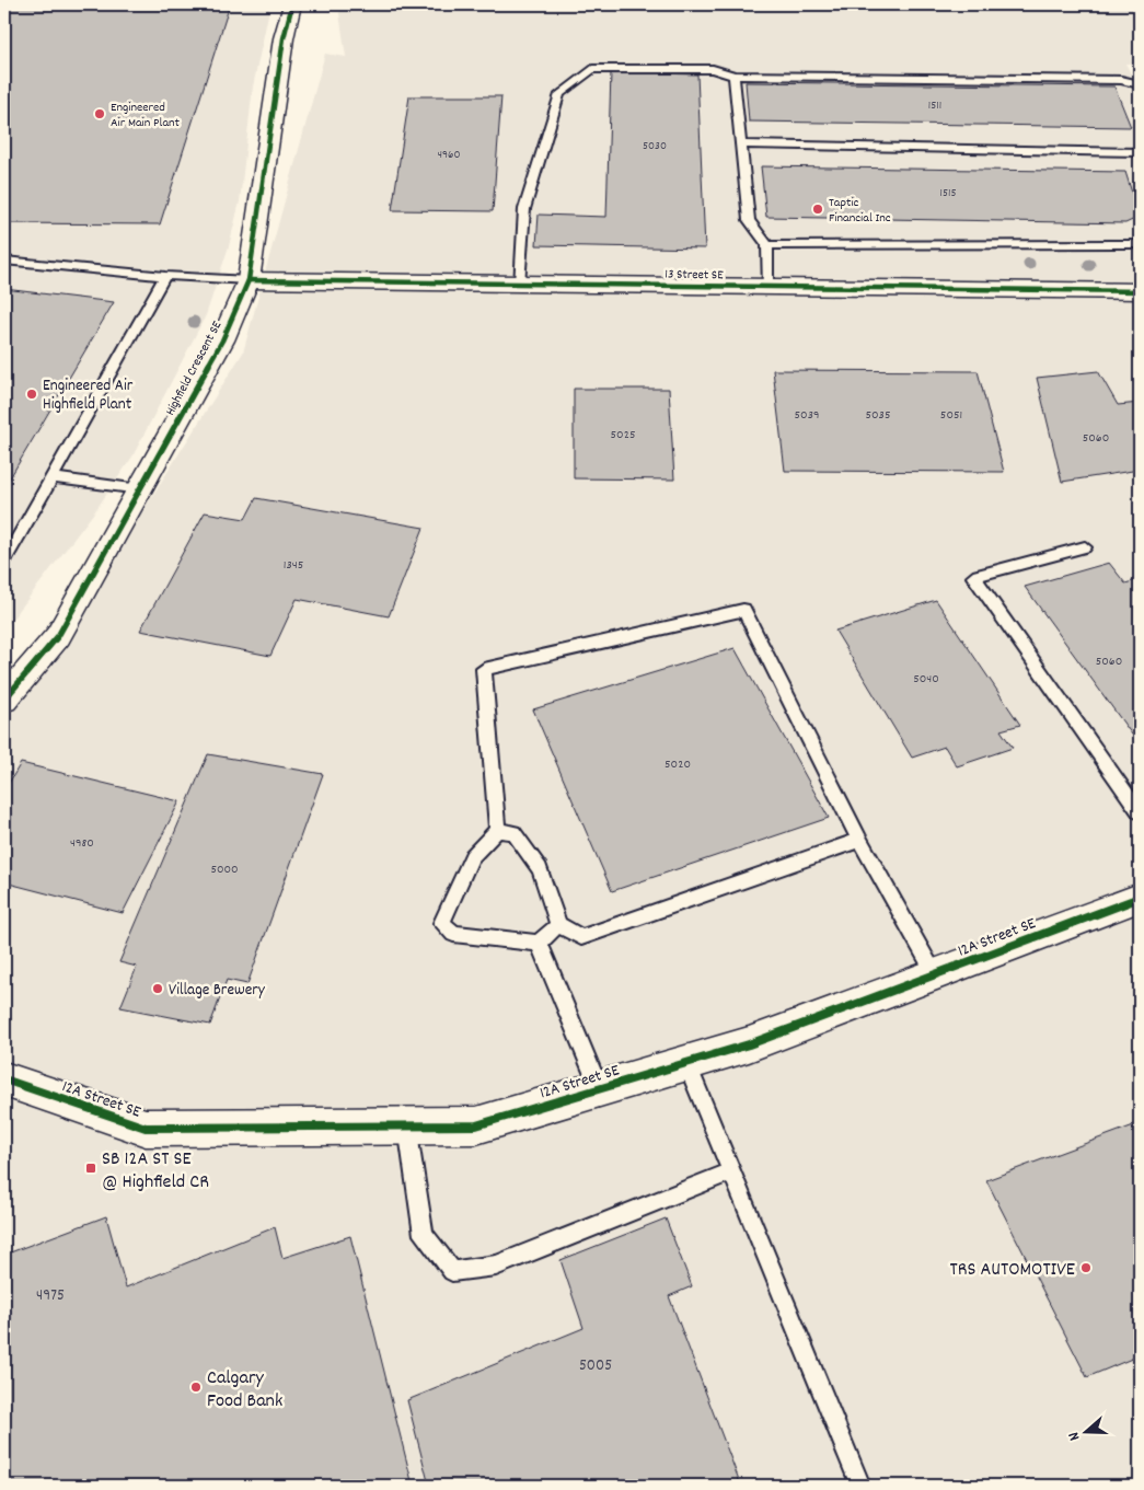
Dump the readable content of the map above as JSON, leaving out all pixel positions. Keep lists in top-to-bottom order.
{
  "streets": {
    "street": ["13 Street SE", "Highfield Crescent SE", "12A Street SE"]
  },
  "crossings": [
    ["13 Street SE", "Highfield Crescent SE"]
  ],
  "places": {
    "other": [
      "Engineered Air Main Plant",
      "Taptic Financial Inc",
      "Engineered Air Highfield Plant",
      "Village Brewery",
      "TRS AUTOMOTIVE",
      "Calgary Food Bank"
    ],
    "transit": ["SB 12A ST SE @ Highfield CR"]
  },
  "house_numbers": [
    "1511",
    "5030",
    "4960",
    "1515",
    "5039",
    "5035",
    "5051",
    "5025",
    "5060",
    "1345",
    "5060",
    "5040",
    "5020",
    "4980",
    "5000",
    "4975",
    "5005"
  ],
  "north": "left"
}
